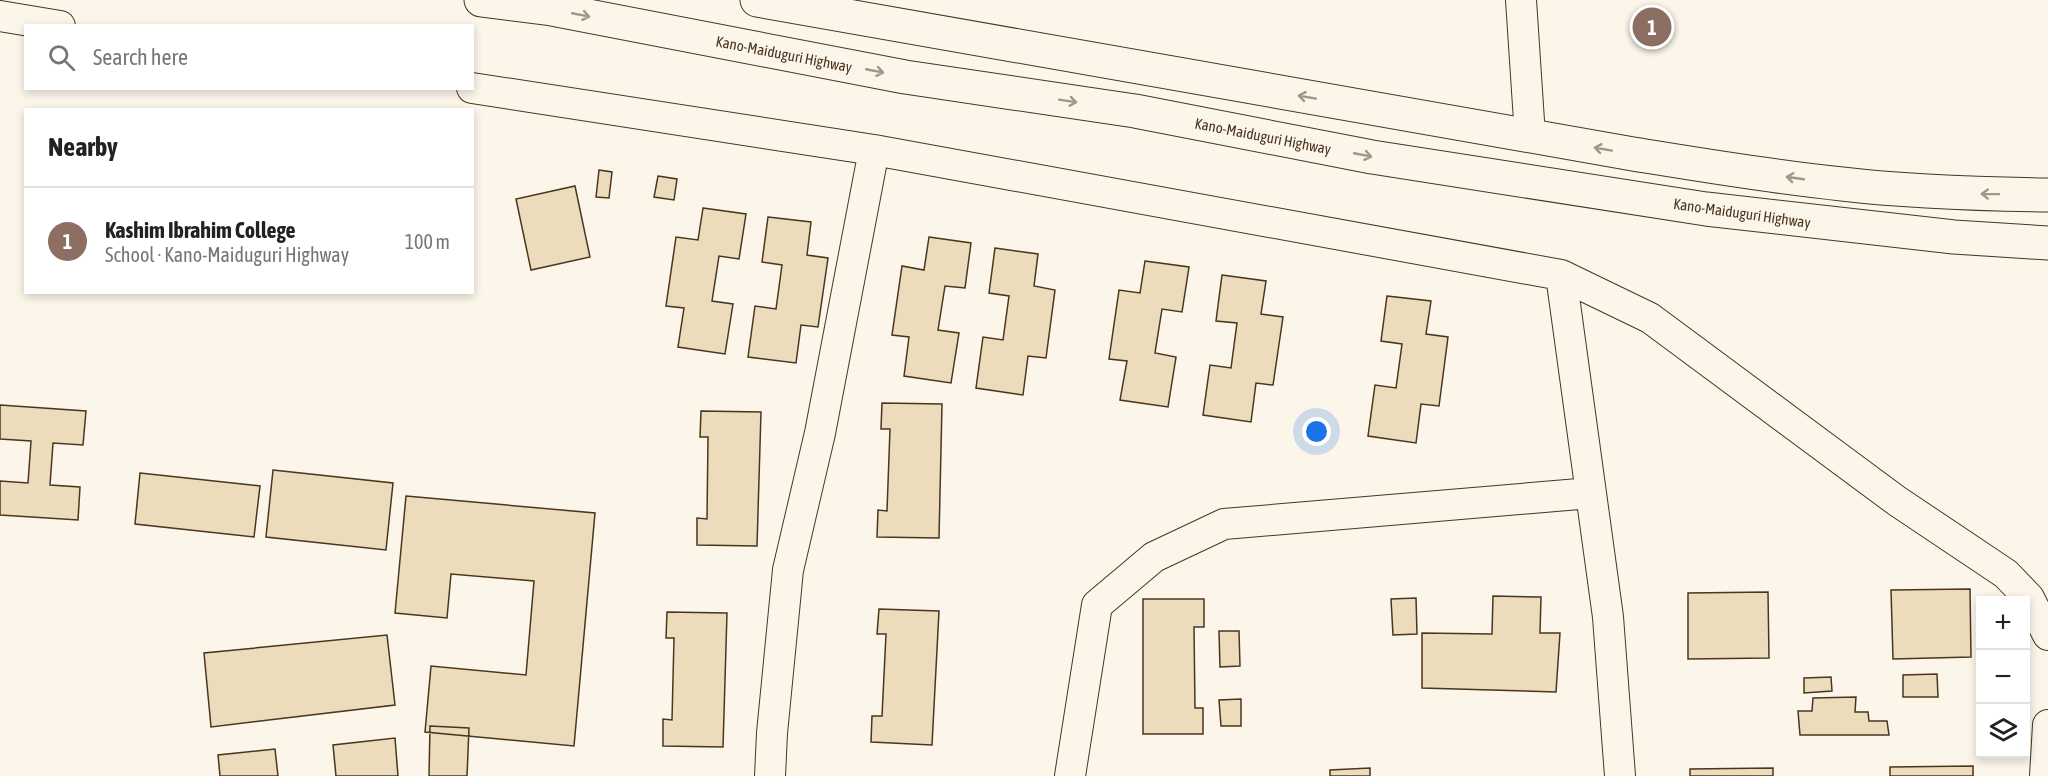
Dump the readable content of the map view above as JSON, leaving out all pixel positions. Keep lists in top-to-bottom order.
{
  "streets": {
    "highway": ["Kano-Maiduguri Highway"]
  },
  "page": {
    "pins": "1",
    "search": "Search here",
    "heading": "Nearby",
    "list": [
      {
        "mark": "1",
        "name": "Kashim Ibrahim College",
        "note": "School · Kano-Maiduguri Highway",
        "value": "100 m"
      }
    ],
    "map_buttons": ["+", "−"]
  }
}
